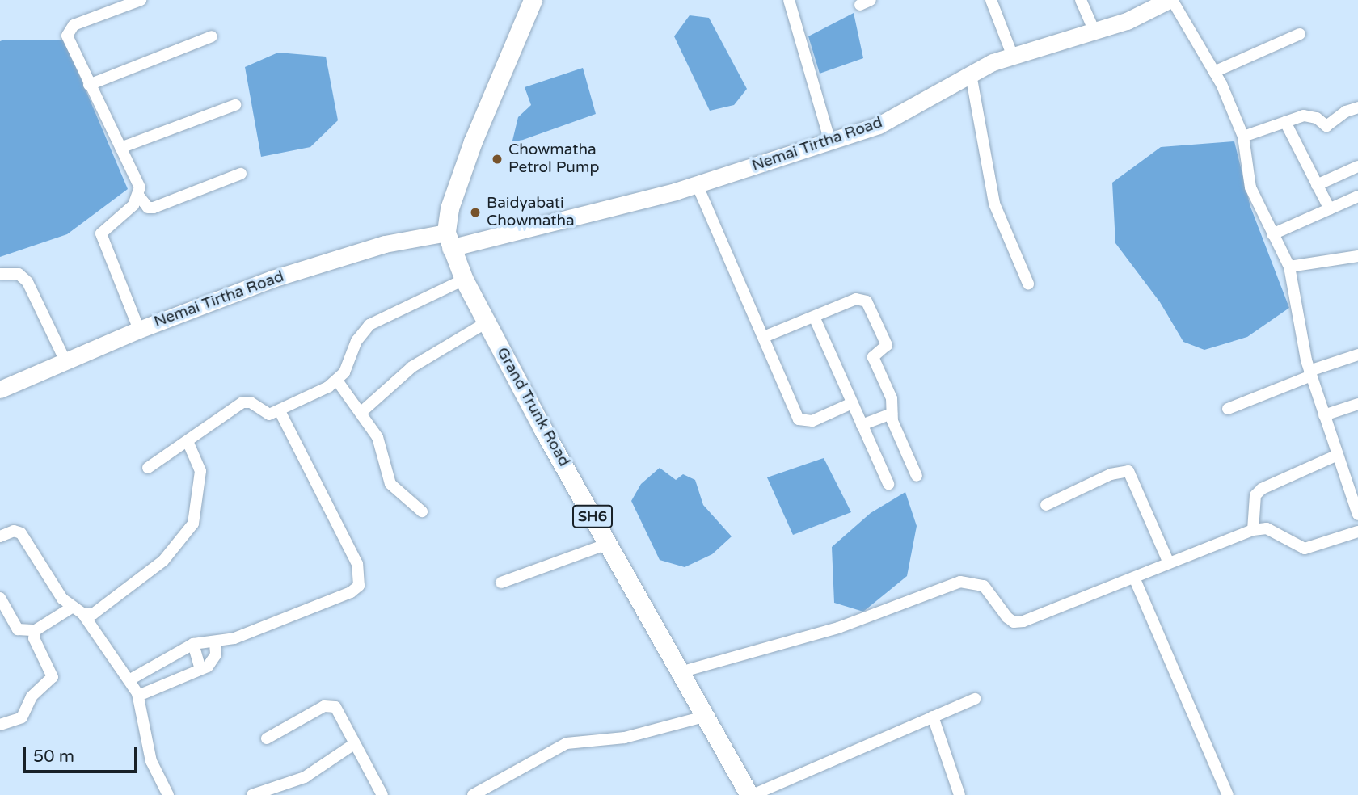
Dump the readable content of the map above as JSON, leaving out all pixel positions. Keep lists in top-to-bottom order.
{
  "streets": {
    "main road": ["Grand Trunk Road", "SH6"],
    "street": ["Nemai Tirtha Road"]
  },
  "crossings": [
    ["Nemai Tirtha Road", "Grand Trunk Road"]
  ],
  "places": ["Chowmatha Petrol Pump", "Baidyabati Chowmatha"],
  "scale_bar": "50 m"
}
